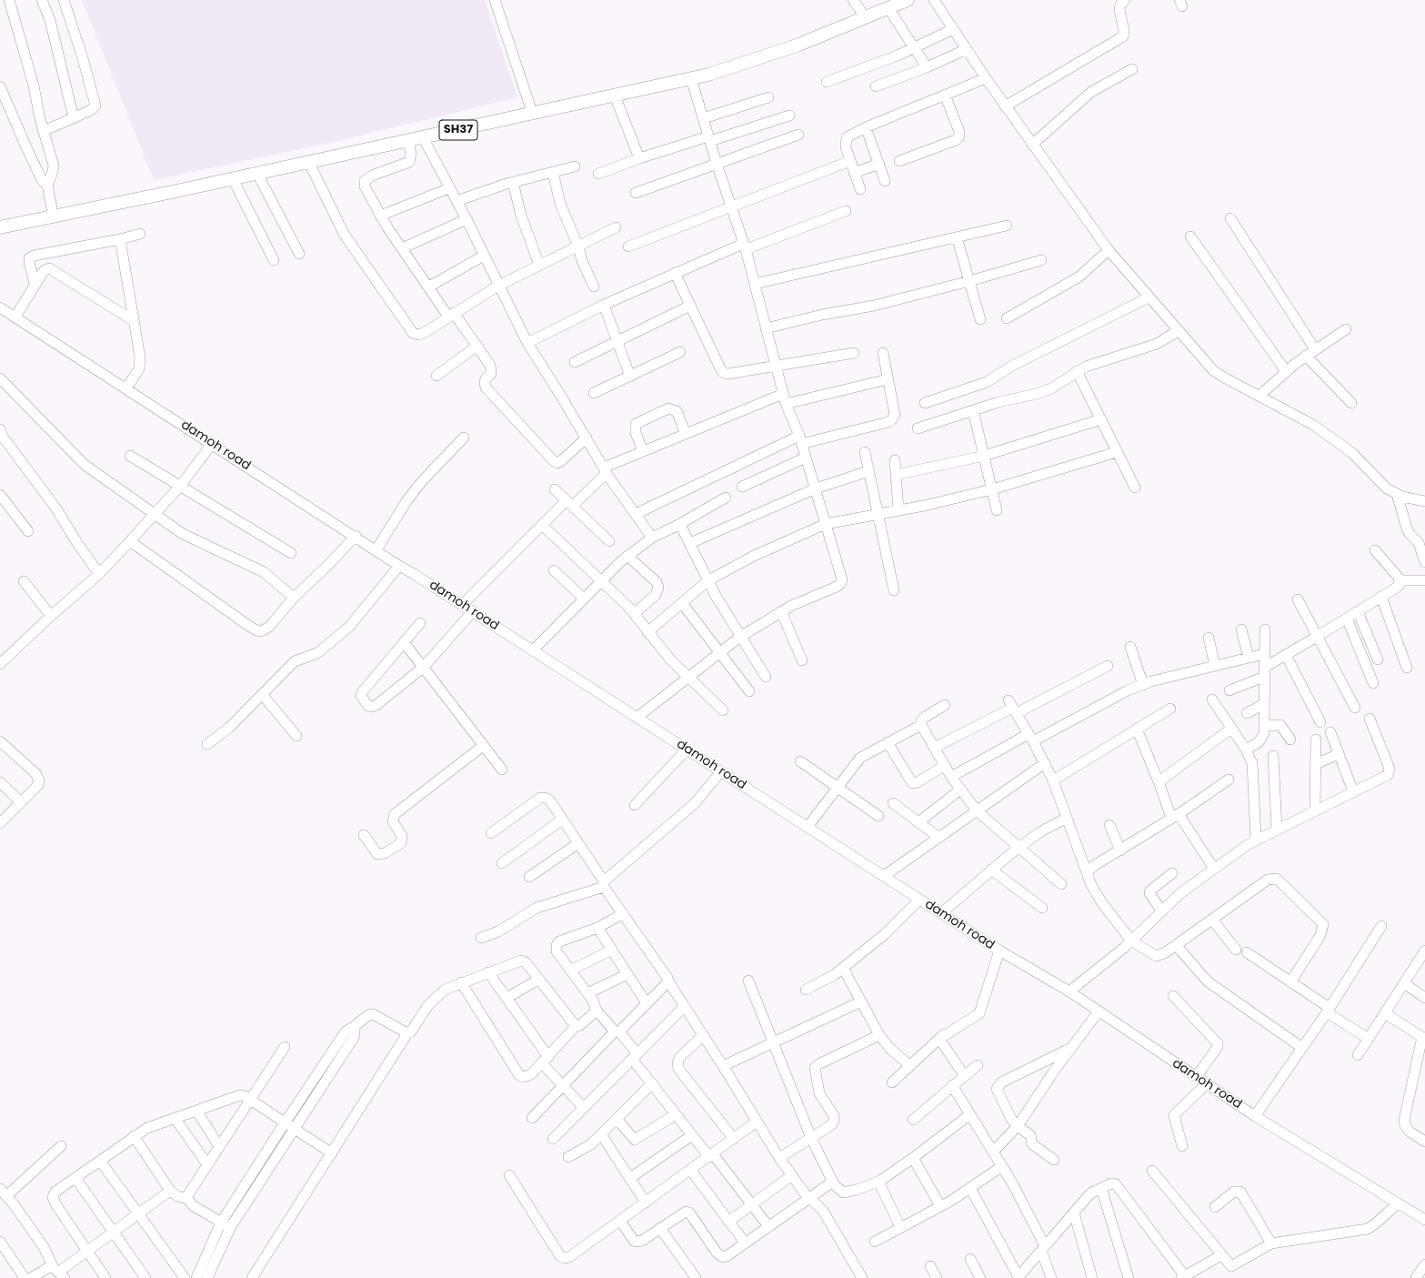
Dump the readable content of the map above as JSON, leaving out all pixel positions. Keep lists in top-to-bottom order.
{
  "streets": {
    "main road": ["SH37"],
    "street": ["damoh road"]
  }
}
